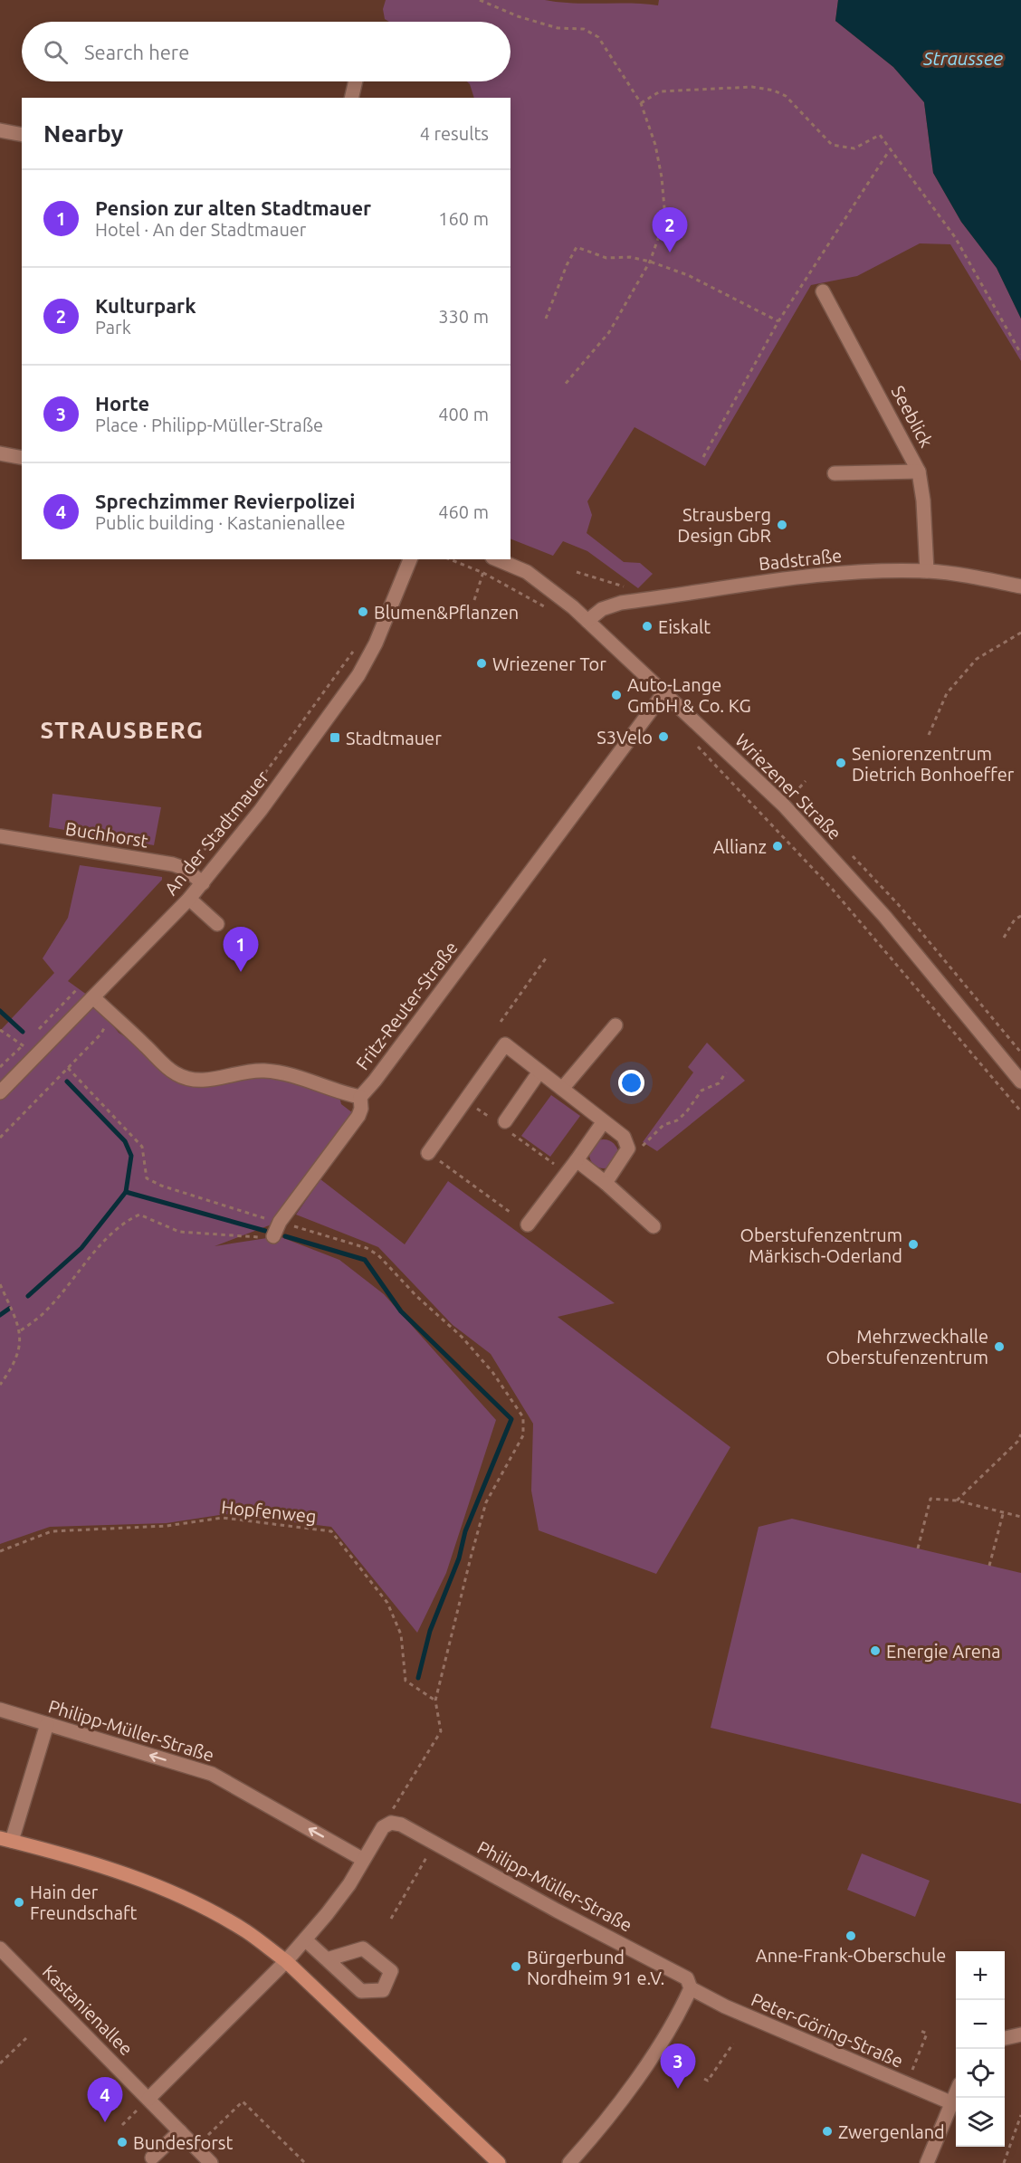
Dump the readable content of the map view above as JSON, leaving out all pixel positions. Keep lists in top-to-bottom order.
{
  "streets": {
    "street": [
      "Seeblick",
      "Badstraße",
      "Wriezener Straße",
      "An der Stadtmauer",
      "Buchhorst",
      "Fritz-Reuter-Straße",
      "Philipp-Müller-Straße",
      "Kastanienallee",
      "Peter-Göring-Straße"
    ],
    "path": ["Hopfenweg"]
  },
  "crossings": [
    ["Seeblick", "Badstraße"],
    ["Badstraße", "Wriezener Straße"],
    ["Wriezener Straße", "Fritz-Reuter-Straße"],
    ["An der Stadtmauer", "Buchhorst"],
    ["An der Stadtmauer", "Fritz-Reuter-Straße"],
    ["Philipp-Müller-Straße", "Peter-Göring-Straße"]
  ],
  "one_way": ["Philipp-Müller-Straße"],
  "districts": ["STRAUSBERG"],
  "water": ["Straussee"],
  "places": {
    "other": [
      "Strausberg Design GbR",
      "Blumen&Pflanzen",
      "Eiskalt",
      "Wriezener Tor",
      "Auto-Lange GmbH & Co. KG",
      "S3Velo",
      "Seniorenzentrum Dietrich Bonhoeffer",
      "Allianz",
      "Oberstufenzentrum Märkisch-Oderland",
      "Mehrzweckhalle Oberstufenzentrum",
      "Energie Arena",
      "Hain der Freundschaft",
      "Anne-Frank-Oberschule",
      "Bürgerbund Nordheim 91 e.V.",
      "Zwergenland",
      "Bundesforst"
    ],
    "transit": ["Stadtmauer"]
  },
  "page": {
    "search": "Search here",
    "heading": ["Nearby", "4 results"],
    "list": [
      {
        "mark": "1",
        "name": "Pension zur alten Stadtmauer",
        "note": "Hotel · An der Stadtmauer",
        "value": "160 m"
      },
      {
        "mark": "2",
        "name": "Kulturpark",
        "note": "Park",
        "value": "330 m"
      },
      {
        "mark": "3",
        "name": "Horte",
        "note": "Place · Philipp-Müller-Straße",
        "value": "400 m"
      },
      {
        "mark": "4",
        "name": "Sprechzimmer Revierpolizei",
        "note": "Public building · Kastanienallee",
        "value": "460 m"
      }
    ],
    "pins": [
      "2",
      "1",
      "3",
      "4"
    ],
    "map_buttons": ["+", "−"]
  }
}
